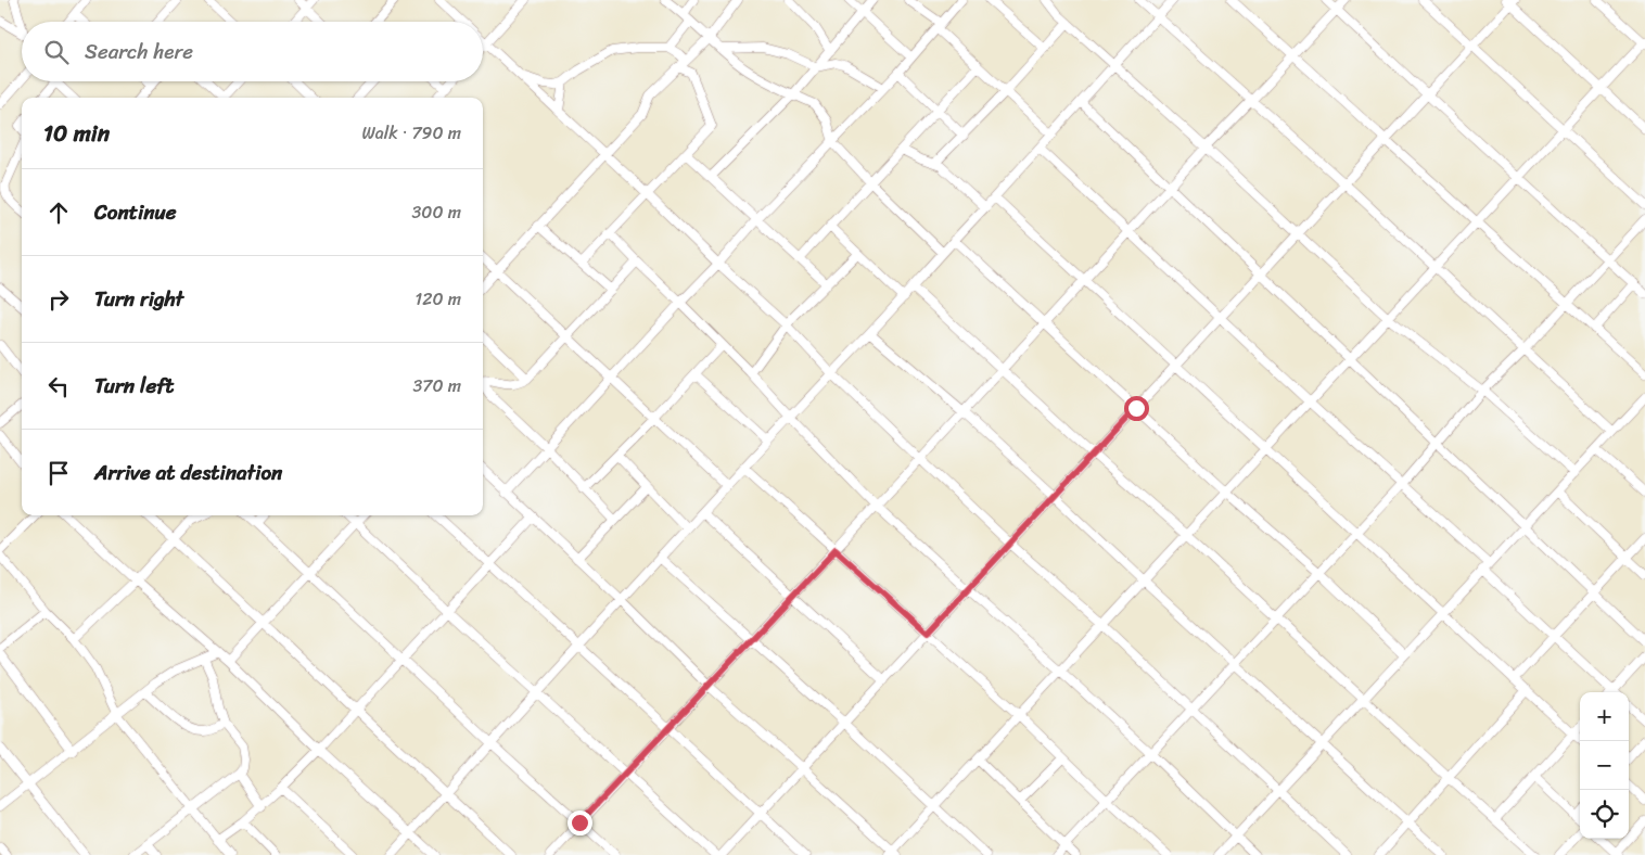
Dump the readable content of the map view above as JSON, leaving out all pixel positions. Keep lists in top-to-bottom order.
{
  "page": {
    "search": "Search here",
    "heading": ["10 min", "Walk · 790 m"],
    "list": [
      ["Continue", "300 m"],
      ["Turn right", "120 m"],
      ["Turn left", "370 m"],
      "Arrive at destination"
    ],
    "map_buttons": ["+", "−"]
  }
}
